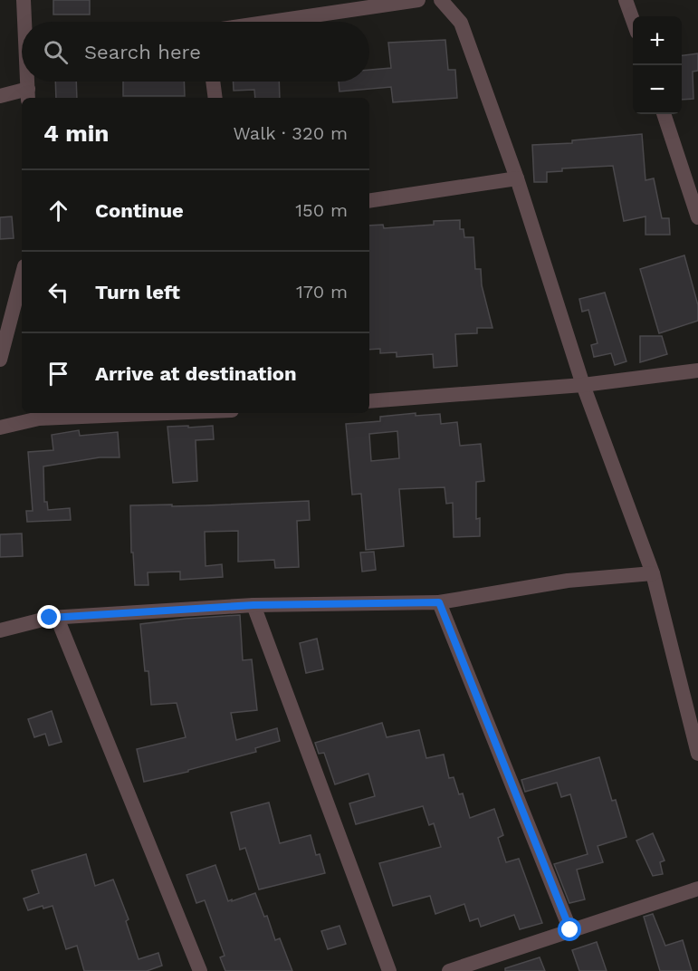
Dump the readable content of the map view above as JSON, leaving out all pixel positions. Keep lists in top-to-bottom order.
{
  "page": {
    "map_buttons": ["+", "−"],
    "search": "Search here",
    "heading": ["4 min", "Walk · 320 m"],
    "list": [
      ["Continue", "150 m"],
      ["Turn left", "170 m"],
      "Arrive at destination"
    ]
  }
}
